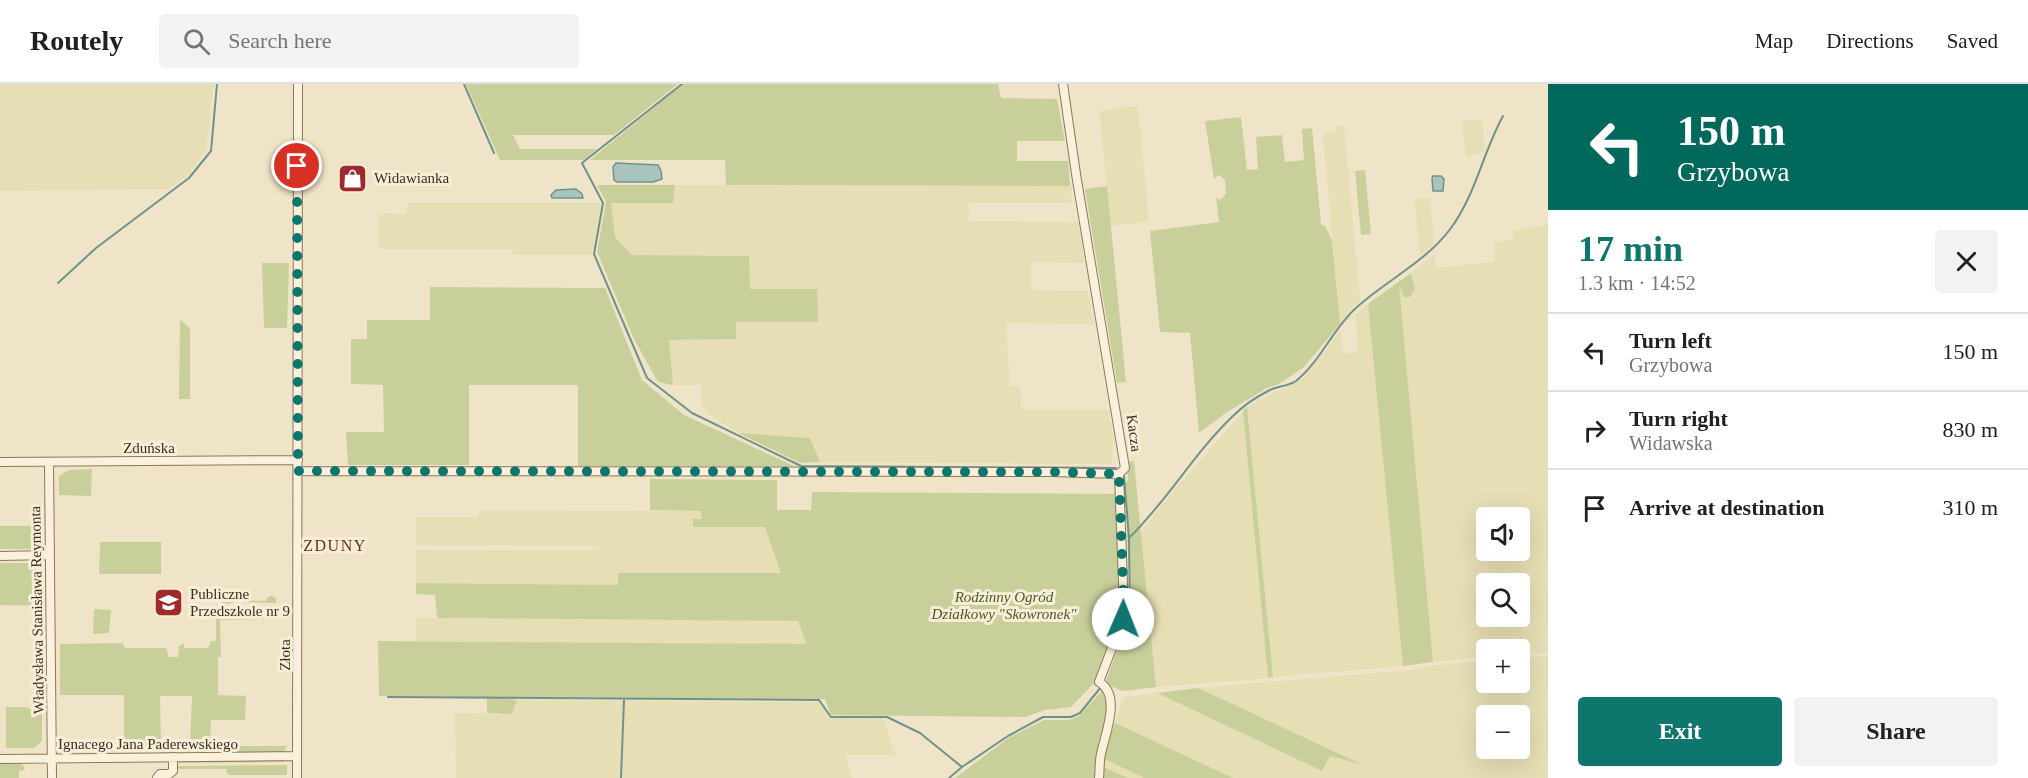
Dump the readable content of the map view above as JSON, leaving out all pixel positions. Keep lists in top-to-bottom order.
{
  "streets": {
    "street": [
      "Kacza",
      "Zduńska",
      "Władysława Stanisława Reymonta",
      "Złota",
      "Ignacego Jana Paderewskiego"
    ]
  },
  "crossings": [
    ["Zduńska", "Władysława Stanisława Reymonta"],
    ["Zduńska", "Złota"],
    ["Władysława Stanisława Reymonta", "Ignacego Jana Paderewskiego"],
    ["Złota", "Ignacego Jana Paderewskiego"]
  ],
  "districts": ["ZDUNY"],
  "parks": ["Rodzinny Ogród Działkowy \"Skowronek\""],
  "places": {
    "shop": ["Widawianka"],
    "school or university": ["Publiczne Przedszkole nr 9"]
  },
  "page": {
    "header": "Routely",
    "search": "Search here",
    "nav": ["Map", "Directions", "Saved"],
    "turn": ["150 m", "Grzybowa"],
    "heading": ["17 min", "1.3 km · 14:52"],
    "list": [
      {
        "name": "Turn left",
        "note": "Grzybowa",
        "value": "150 m"
      },
      {
        "name": "Turn right",
        "note": "Widawska",
        "value": "830 m"
      },
      {
        "name": "Arrive at destination",
        "value": "310 m"
      }
    ],
    "map_buttons": ["+", "−"],
    "buttons": ["Exit", "Share"]
  }
}
